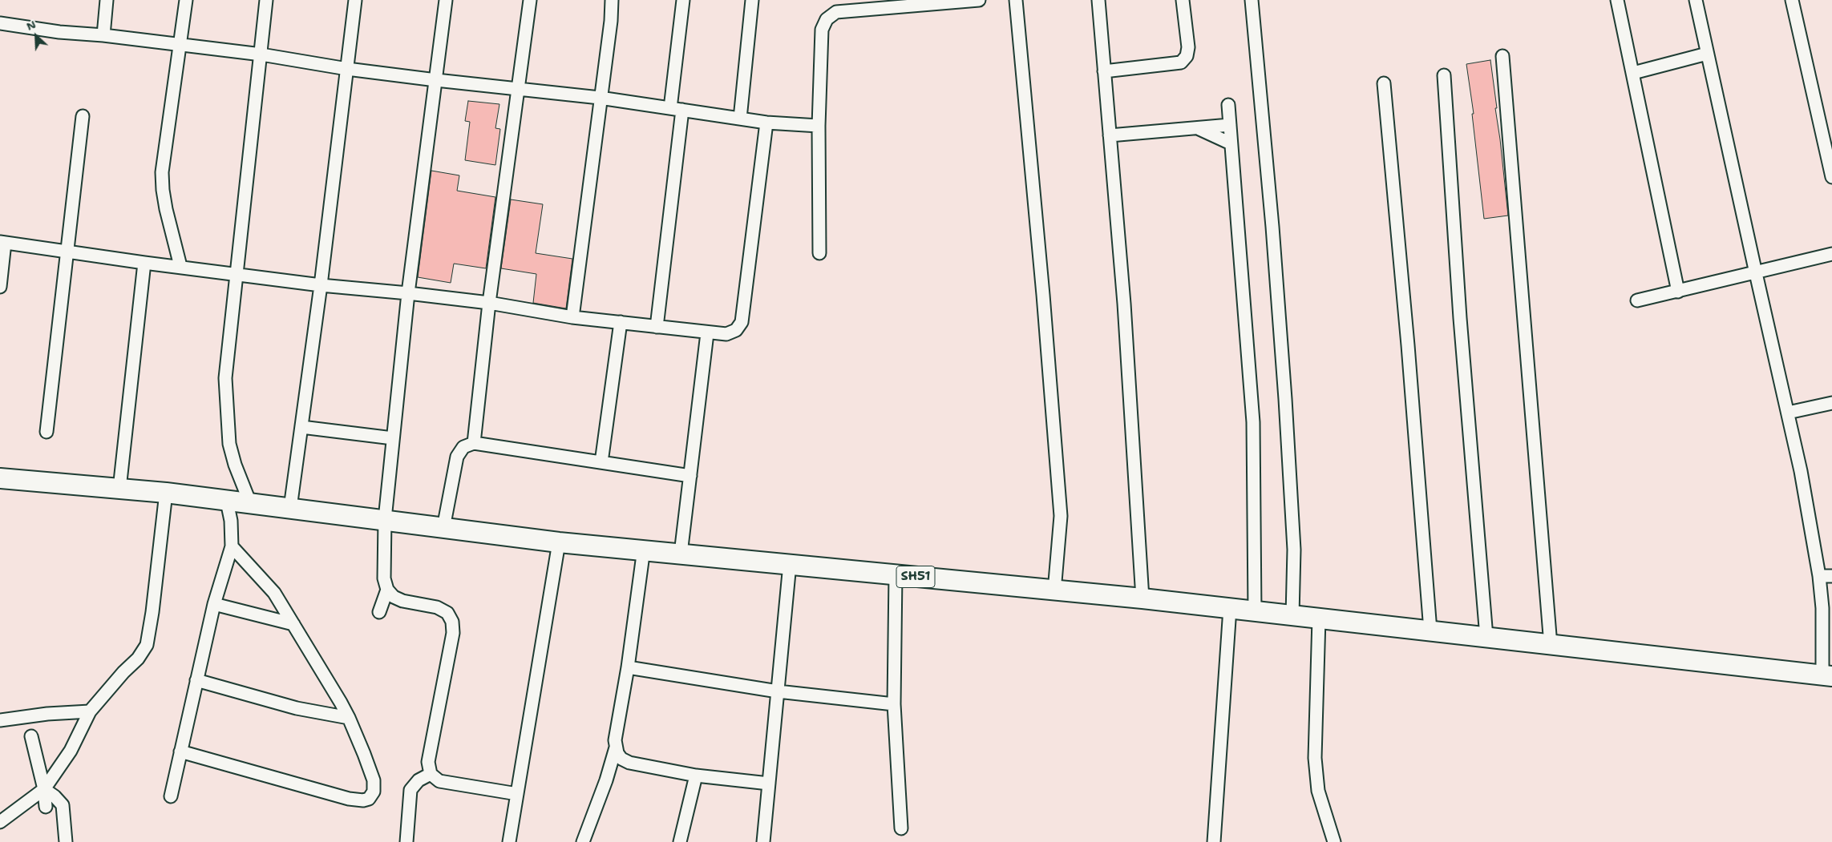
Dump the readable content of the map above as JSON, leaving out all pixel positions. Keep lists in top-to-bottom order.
{
  "streets": {
    "main road": ["SH51"]
  },
  "north": "top left"
}
